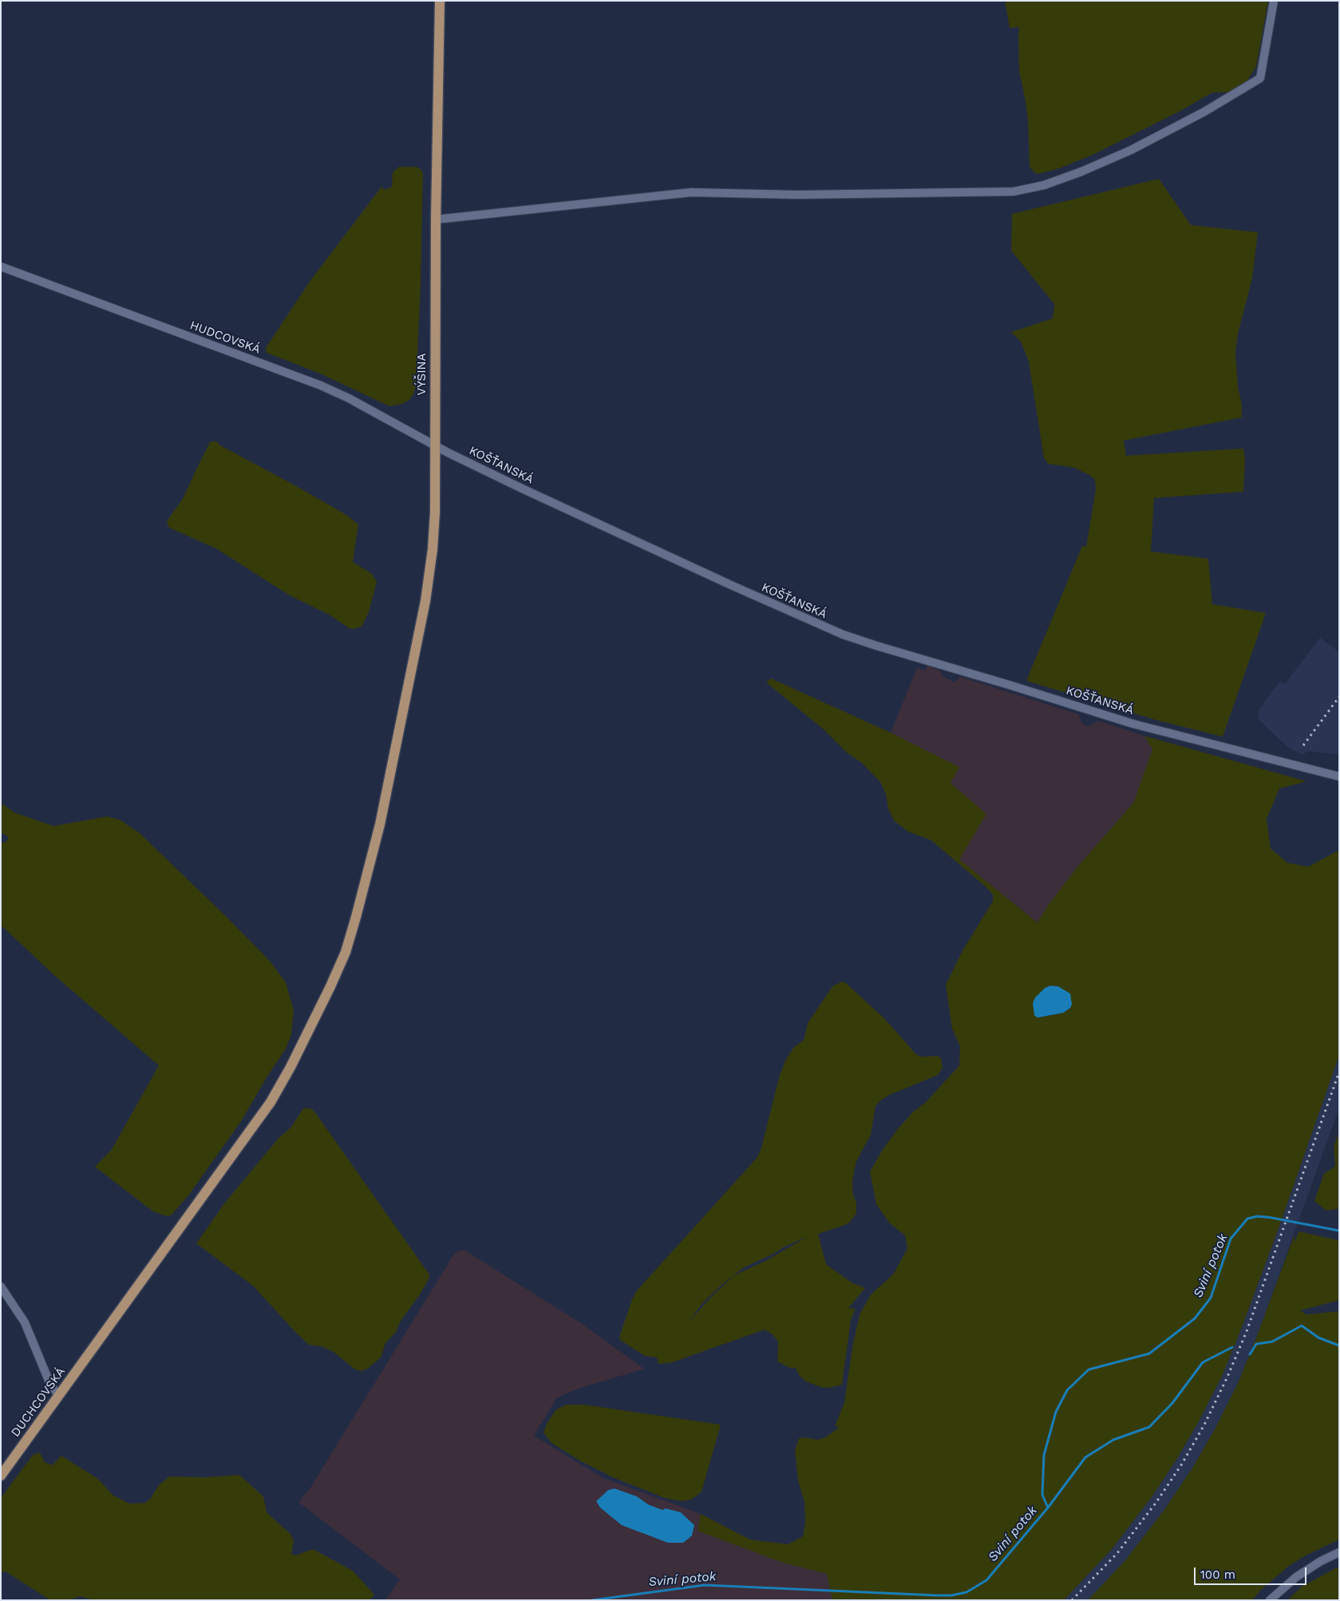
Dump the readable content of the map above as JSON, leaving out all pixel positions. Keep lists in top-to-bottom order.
{
  "streets": {
    "main road": ["VÝŠINA", "DUCHCOVSKÁ"],
    "street": ["HUDCOVSKÁ", "KOŠŤANSKÁ"]
  },
  "crossings": [
    ["HUDCOVSKÁ", "VÝŠINA"],
    ["HUDCOVSKÁ", "KOŠŤANSKÁ"],
    ["VÝŠINA", "KOŠŤANSKÁ"],
    ["VÝŠINA", "DUCHCOVSKÁ"]
  ],
  "water": ["Sviní potok"],
  "scale_bar": "100 m"
}
